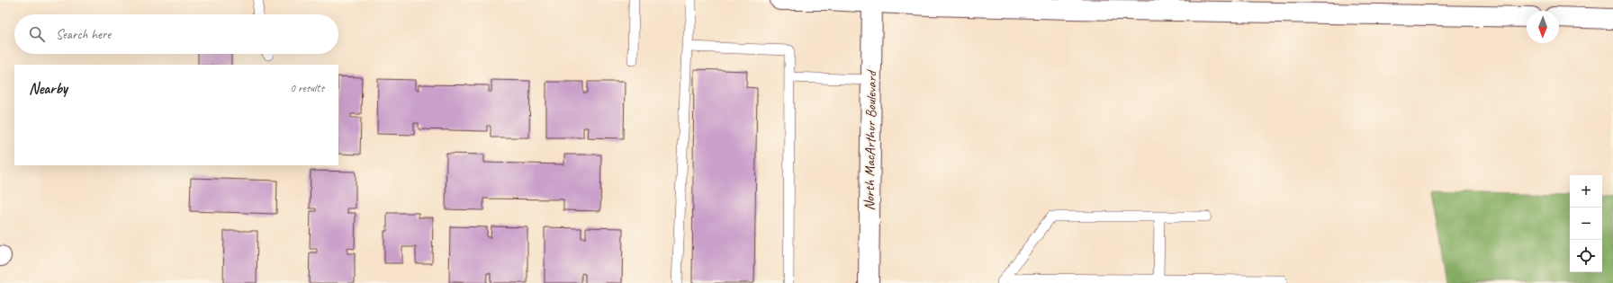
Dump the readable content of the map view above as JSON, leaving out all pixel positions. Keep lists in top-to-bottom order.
{
  "streets": {
    "street": ["North MacArthur Boulevard"]
  },
  "north": "bottom",
  "page": {
    "search": "Search here",
    "heading": ["Nearby", "0 results"],
    "map_buttons": ["+", "−"]
  }
}
